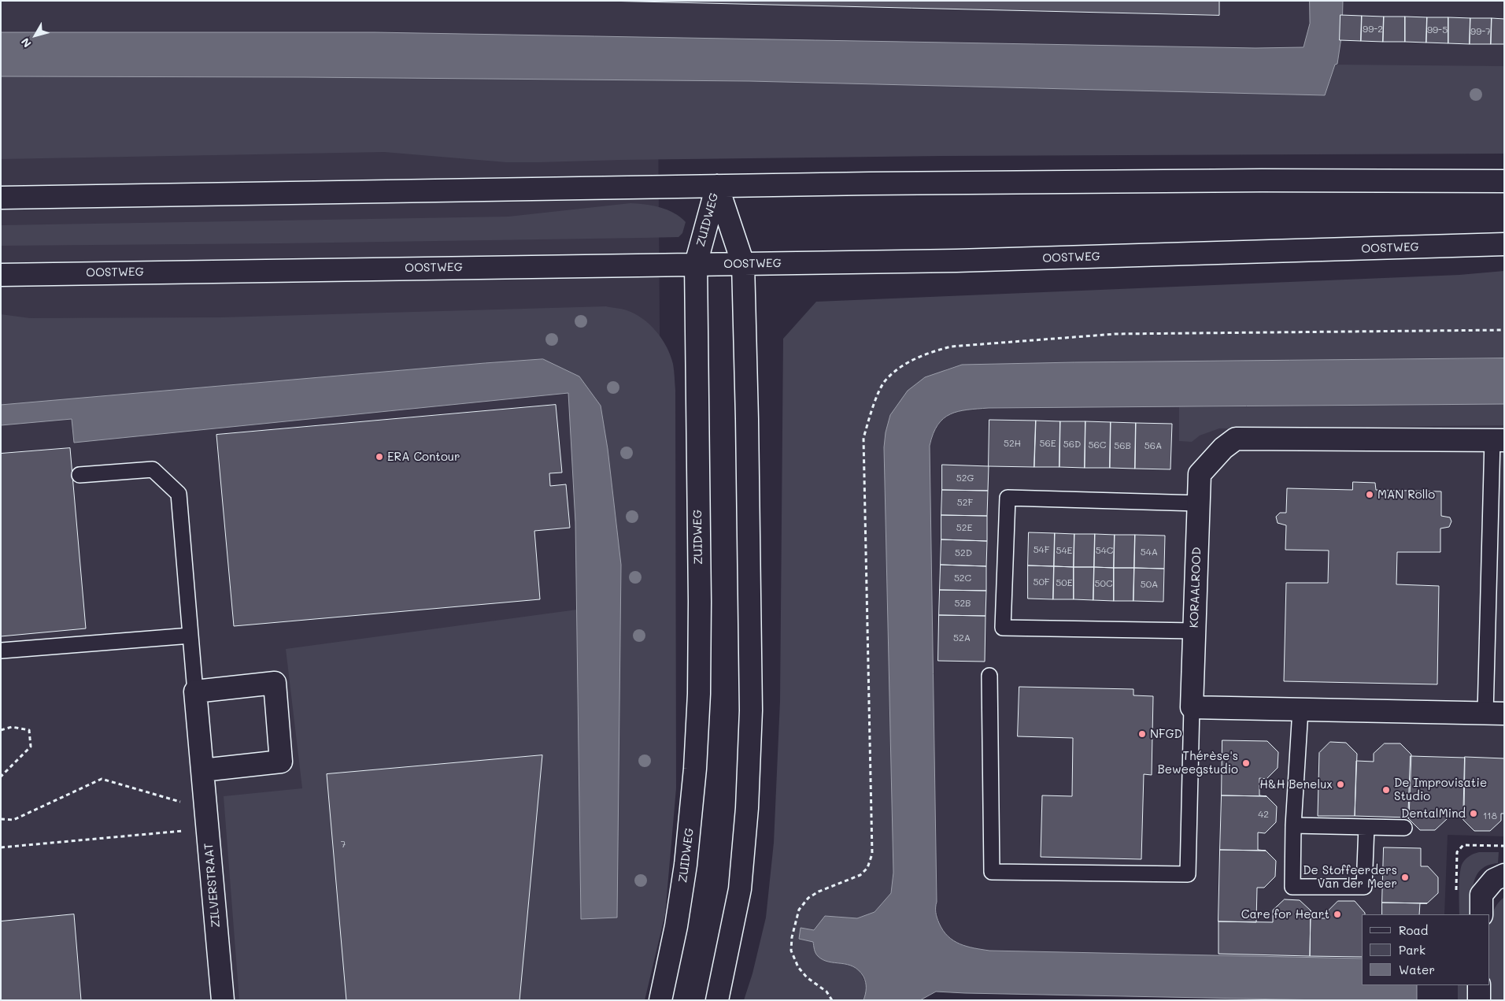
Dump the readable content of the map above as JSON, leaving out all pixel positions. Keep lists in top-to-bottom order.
{
  "streets": {
    "main road": [
      "ZUIDWEG",
      "OOSTWEG",
      "KORAALROOD",
      "ZILVERSTRAAT"
    ]
  },
  "crossings": [
    ["ZUIDWEG", "OOSTWEG"]
  ],
  "places": [
    "ERA Contour",
    "MAN Rollo",
    "NFGD",
    "Thérèse's Beweegstudio",
    "H&H Benelux",
    "De Improvisatie Studio",
    "DentalMind",
    "De Stoffeerders Van der Meer",
    "Care for Heart"
  ],
  "house_numbers": [
    "99-2",
    "99-5",
    "99-7",
    "52H",
    "56E",
    "56D",
    "56C",
    "56B",
    "56A",
    "52G",
    "52F",
    "52E",
    "54F",
    "54E",
    "54C",
    "54A",
    "52D",
    "52C",
    "50F",
    "50E",
    "50C",
    "50A",
    "52B",
    "52A",
    "42",
    "118",
    "7"
  ],
  "legend": ["Road", "Park", "Water"],
  "north": "bottom left"
}
